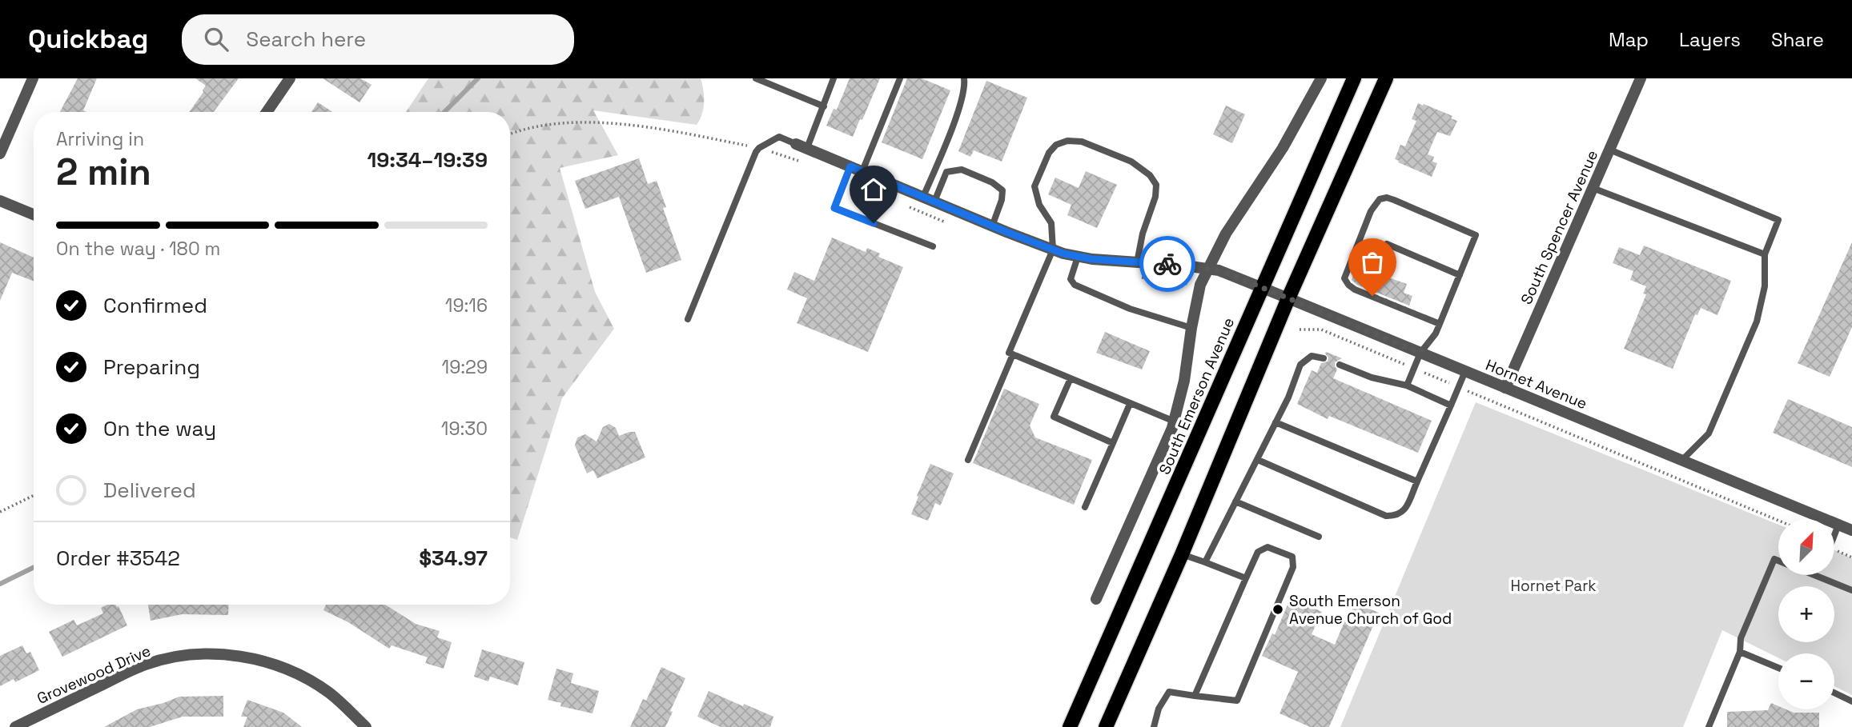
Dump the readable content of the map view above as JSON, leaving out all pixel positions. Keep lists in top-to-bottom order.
{
  "streets": {
    "main road": ["South Emerson Avenue"],
    "street": ["South Spencer Avenue", "Hornet Avenue", "Grovewood Drive"]
  },
  "crossings": [
    ["South Spencer Avenue", "Hornet Avenue"],
    ["Hornet Avenue", "South Emerson Avenue"]
  ],
  "parks": ["Hornet Park"],
  "places": ["South Emerson Avenue Church of God"],
  "north": "top right",
  "page": {
    "header": "Quickbag",
    "search": "Search here",
    "nav": ["Map", "Layers", "Share"],
    "heading": ["2 min", "Arriving in", "19:34–19:39"],
    "panel": ["Order #3542", "$34.97"],
    "bar": "On the way · 180 m",
    "list": [
      ["Confirmed", "19:16"],
      ["Preparing", "19:29"],
      ["On the way", "19:30"],
      "Delivered"
    ],
    "map_buttons": ["+", "−"]
  }
}
